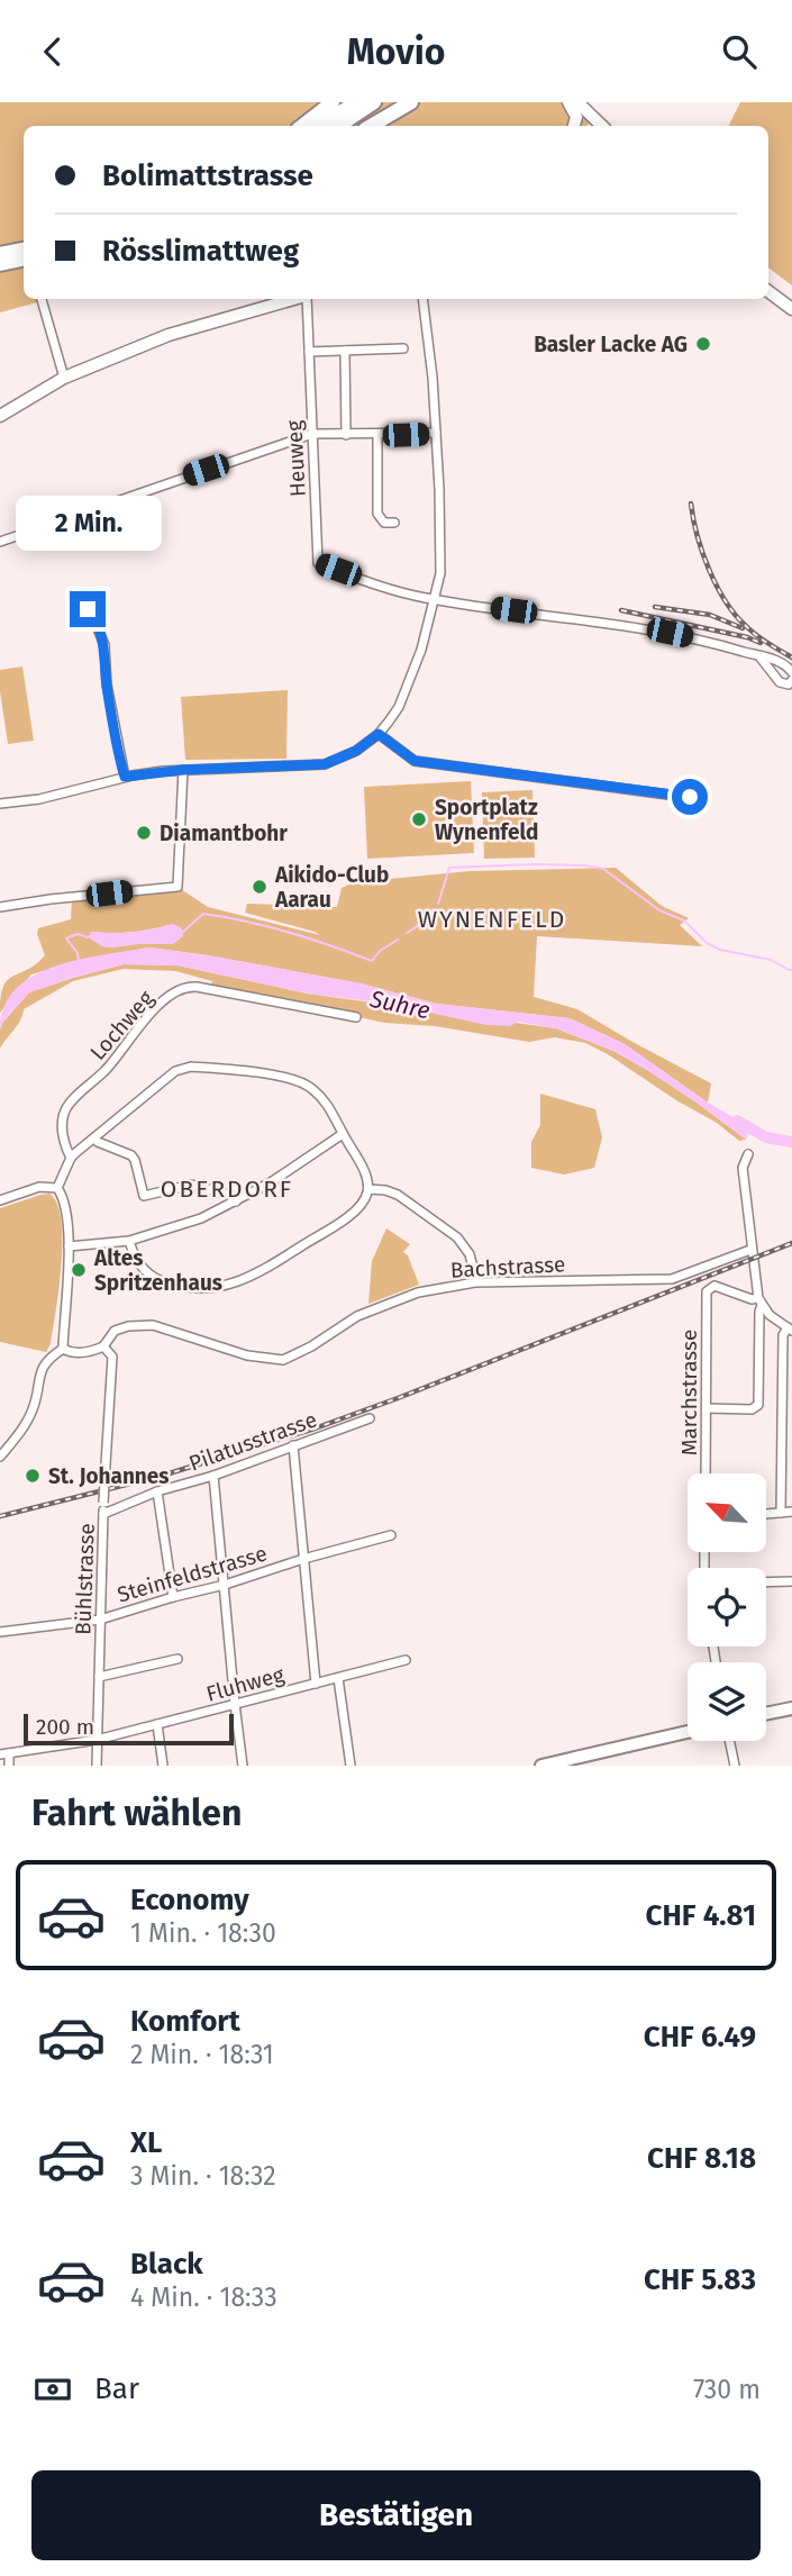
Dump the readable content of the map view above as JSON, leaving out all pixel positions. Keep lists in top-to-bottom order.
{
  "streets": {
    "street": [
      "Heuweg",
      "Lochweg",
      "Bachstrasse",
      "Marchstrasse",
      "Pilatusstrasse",
      "Steinfeldstrasse",
      "Bühlstrasse",
      "Fluhweg"
    ]
  },
  "crossings": [
    ["Bachstrasse", "Bühlstrasse"],
    ["Pilatusstrasse", "Bühlstrasse"],
    ["Steinfeldstrasse", "Bühlstrasse"],
    ["Bühlstrasse", "Fluhweg"]
  ],
  "districts": ["WYNENFELD", "OBERDORF"],
  "water": ["Suhre"],
  "places": [
    "Basler Lacke AG",
    "Sportplatz Wynenfeld",
    "Diamantbohr",
    "Aikido-Club Aarau",
    "Altes Spritzenhaus",
    "St. Johannes"
  ],
  "scale_bar": "200 m",
  "north": "top left",
  "page": {
    "header": "Movio",
    "banner": ["Bolimattstrasse", "Rösslimattweg"],
    "bubble": "2 Min.",
    "scale": "200 m",
    "heading": "Fahrt wählen",
    "list": [
      {
        "name": "Economy",
        "note": "1 Min. · 18:30",
        "value": "CHF 4.81"
      },
      {
        "name": "Komfort",
        "note": "2 Min. · 18:31",
        "value": "CHF 6.49"
      },
      {
        "name": "XL",
        "note": "3 Min. · 18:32",
        "value": "CHF 8.18"
      },
      {
        "name": "Black",
        "note": "4 Min. · 18:33",
        "value": "CHF 5.83"
      }
    ],
    "pay": ["Bar", "730 m"],
    "buttons": "Bestätigen"
  }
}
